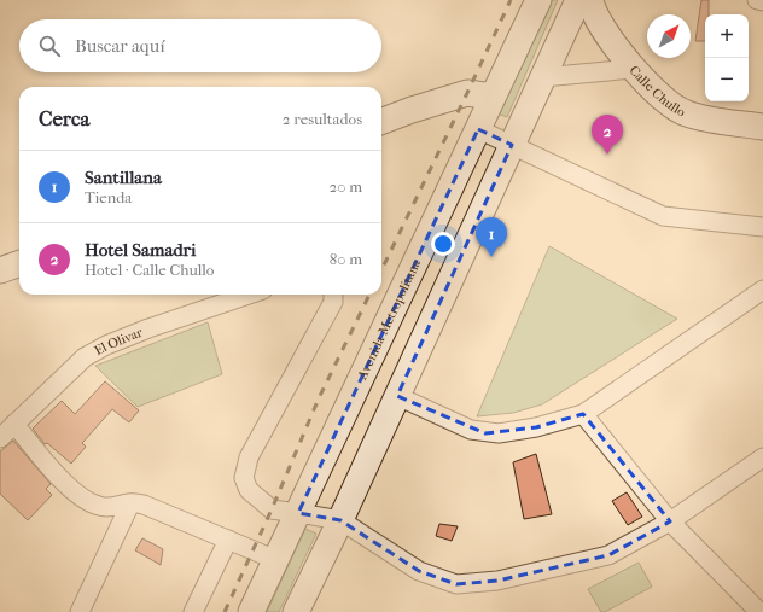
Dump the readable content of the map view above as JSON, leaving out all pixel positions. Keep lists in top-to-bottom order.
{
  "streets": {
    "main road": ["Calle Chullo", "Avenida Metropolitana"],
    "street": ["El Olivar"]
  },
  "north": "top right",
  "page": {
    "map_buttons": ["+", "−"],
    "search": "Buscar aquí",
    "heading": ["Cerca", "2 resultados"],
    "pins": ["2", "1"],
    "list": [
      {
        "mark": "1",
        "name": "Santillana",
        "note": "Tienda",
        "value": "20 m"
      },
      {
        "mark": "2",
        "name": "Hotel Samadri",
        "note": "Hotel · Calle Chullo",
        "value": "80 m"
      }
    ]
  }
}
